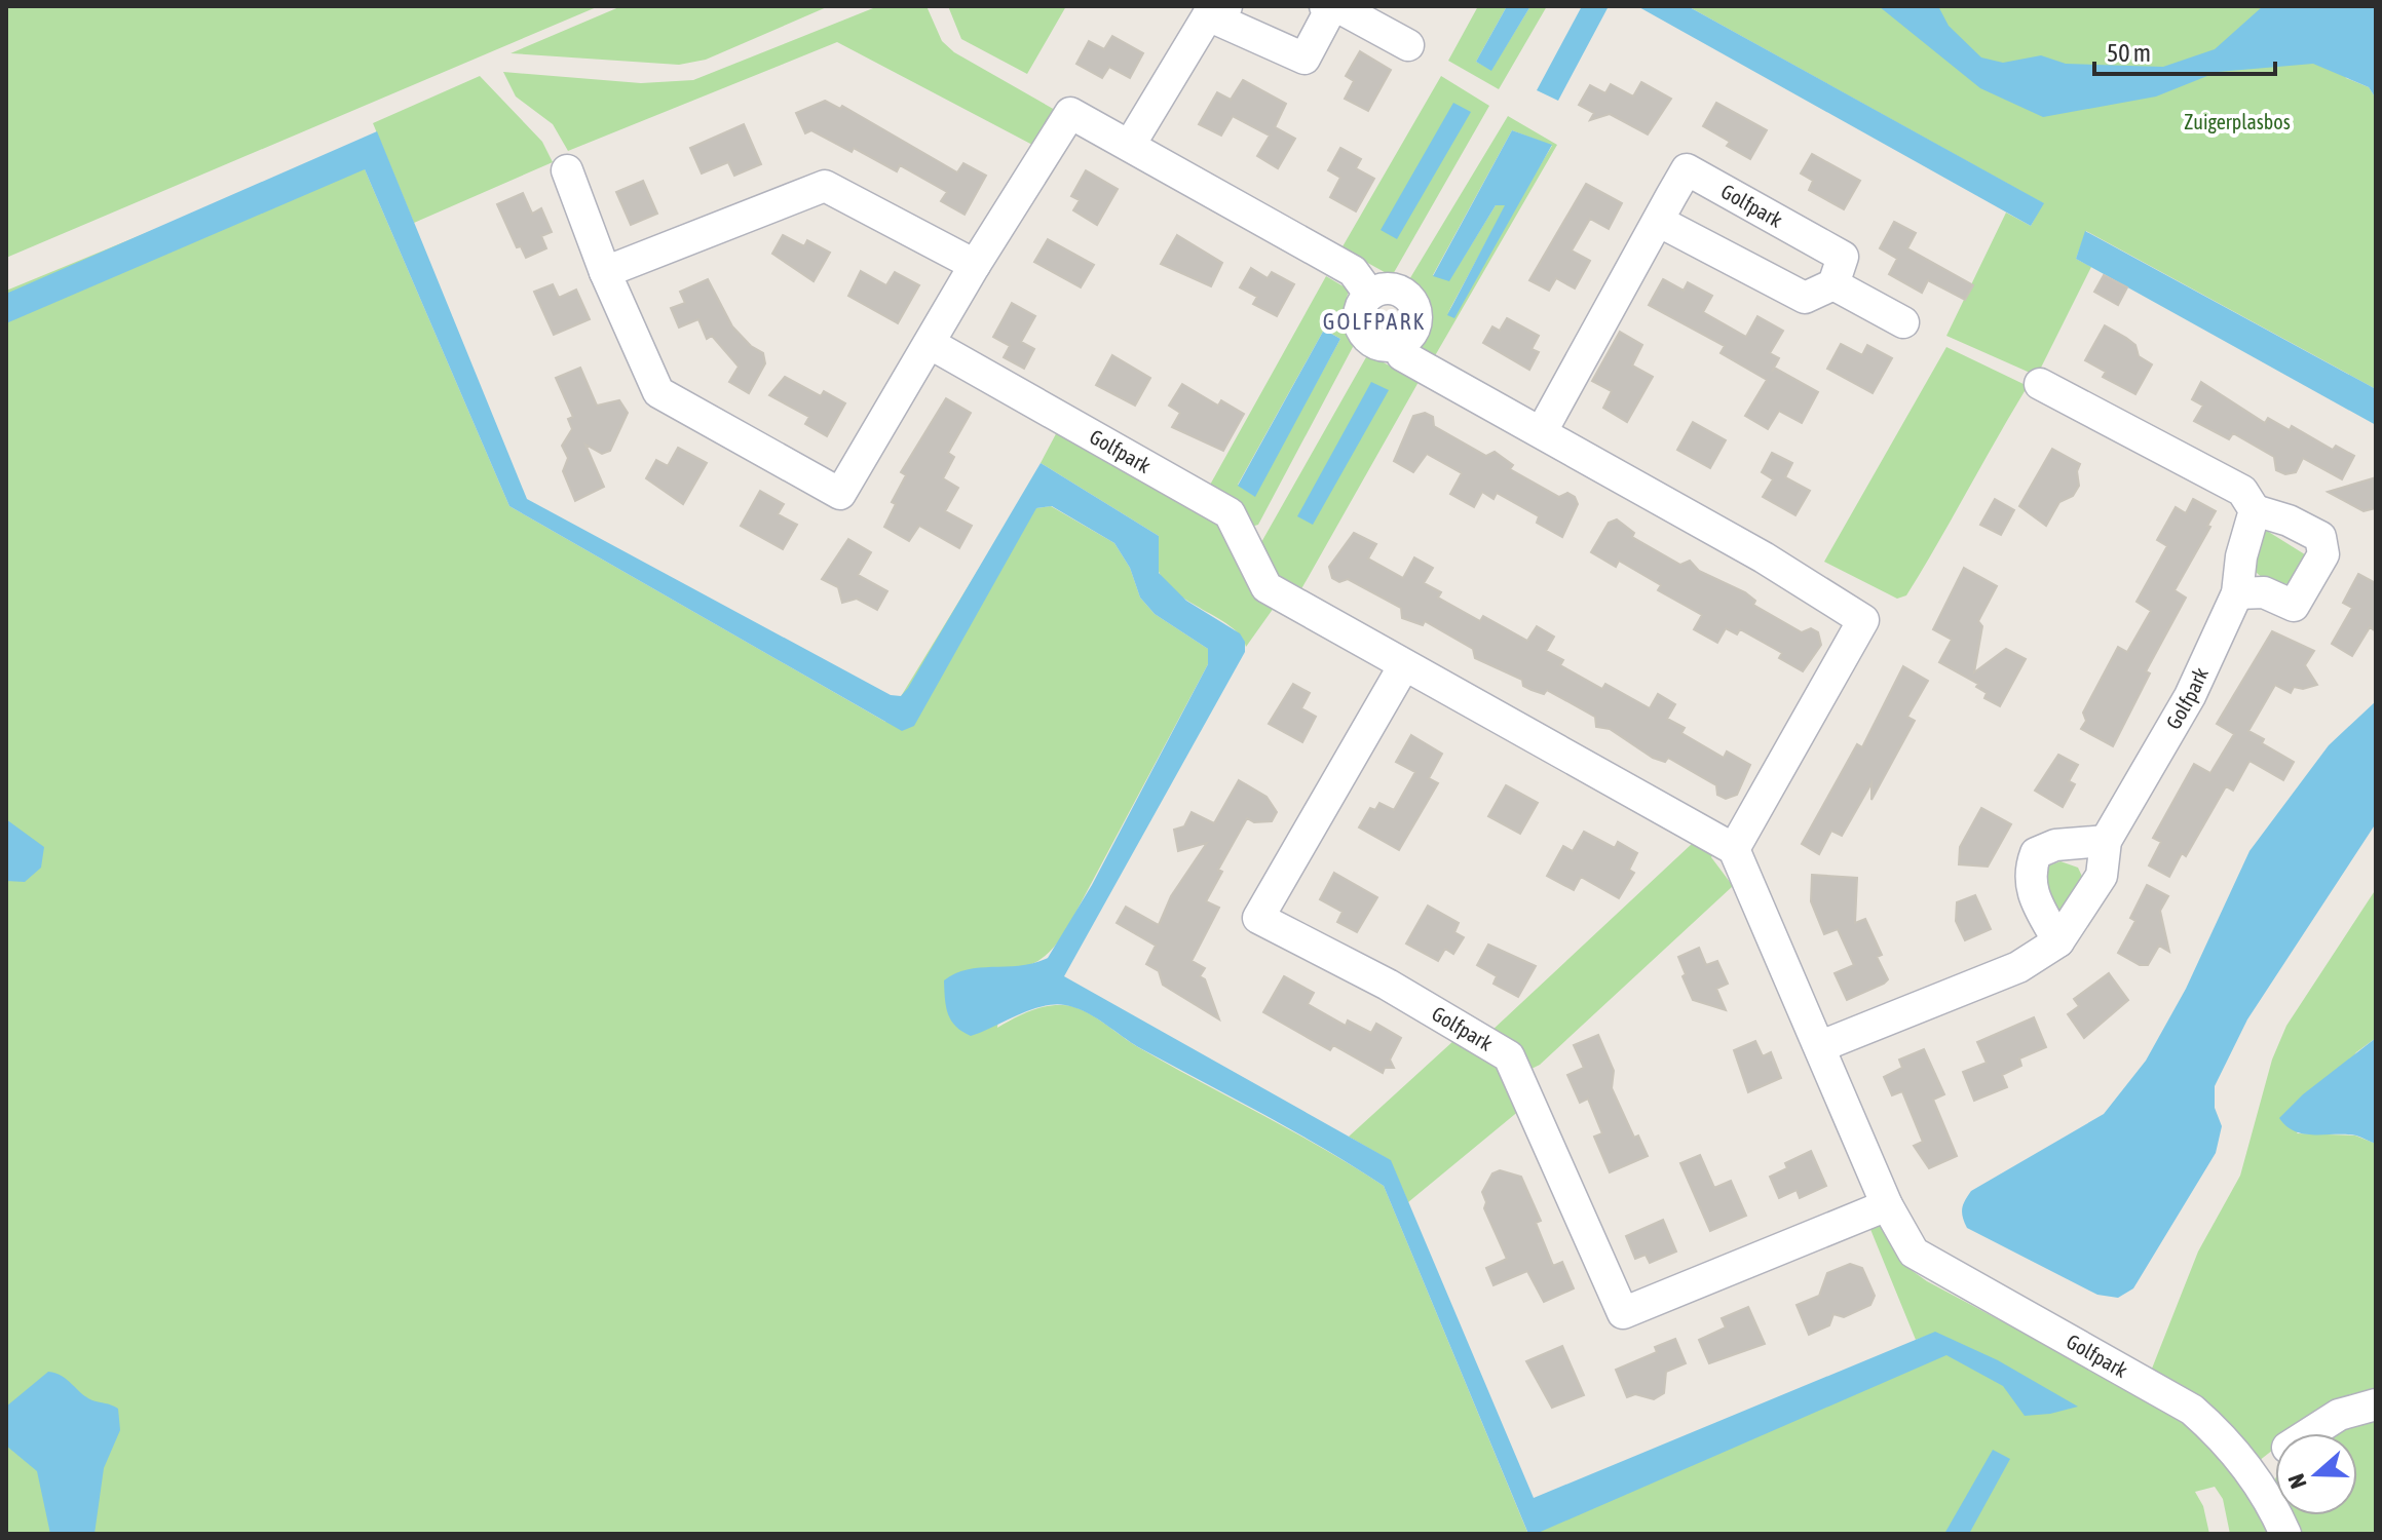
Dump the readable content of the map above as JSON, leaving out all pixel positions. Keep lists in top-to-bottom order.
{
  "streets": {
    "street": ["Golfpark"]
  },
  "districts": ["GOLFPARK"],
  "parks": ["Zuigerplasbos"],
  "scale_bar": "50 m",
  "north": "left"
}
